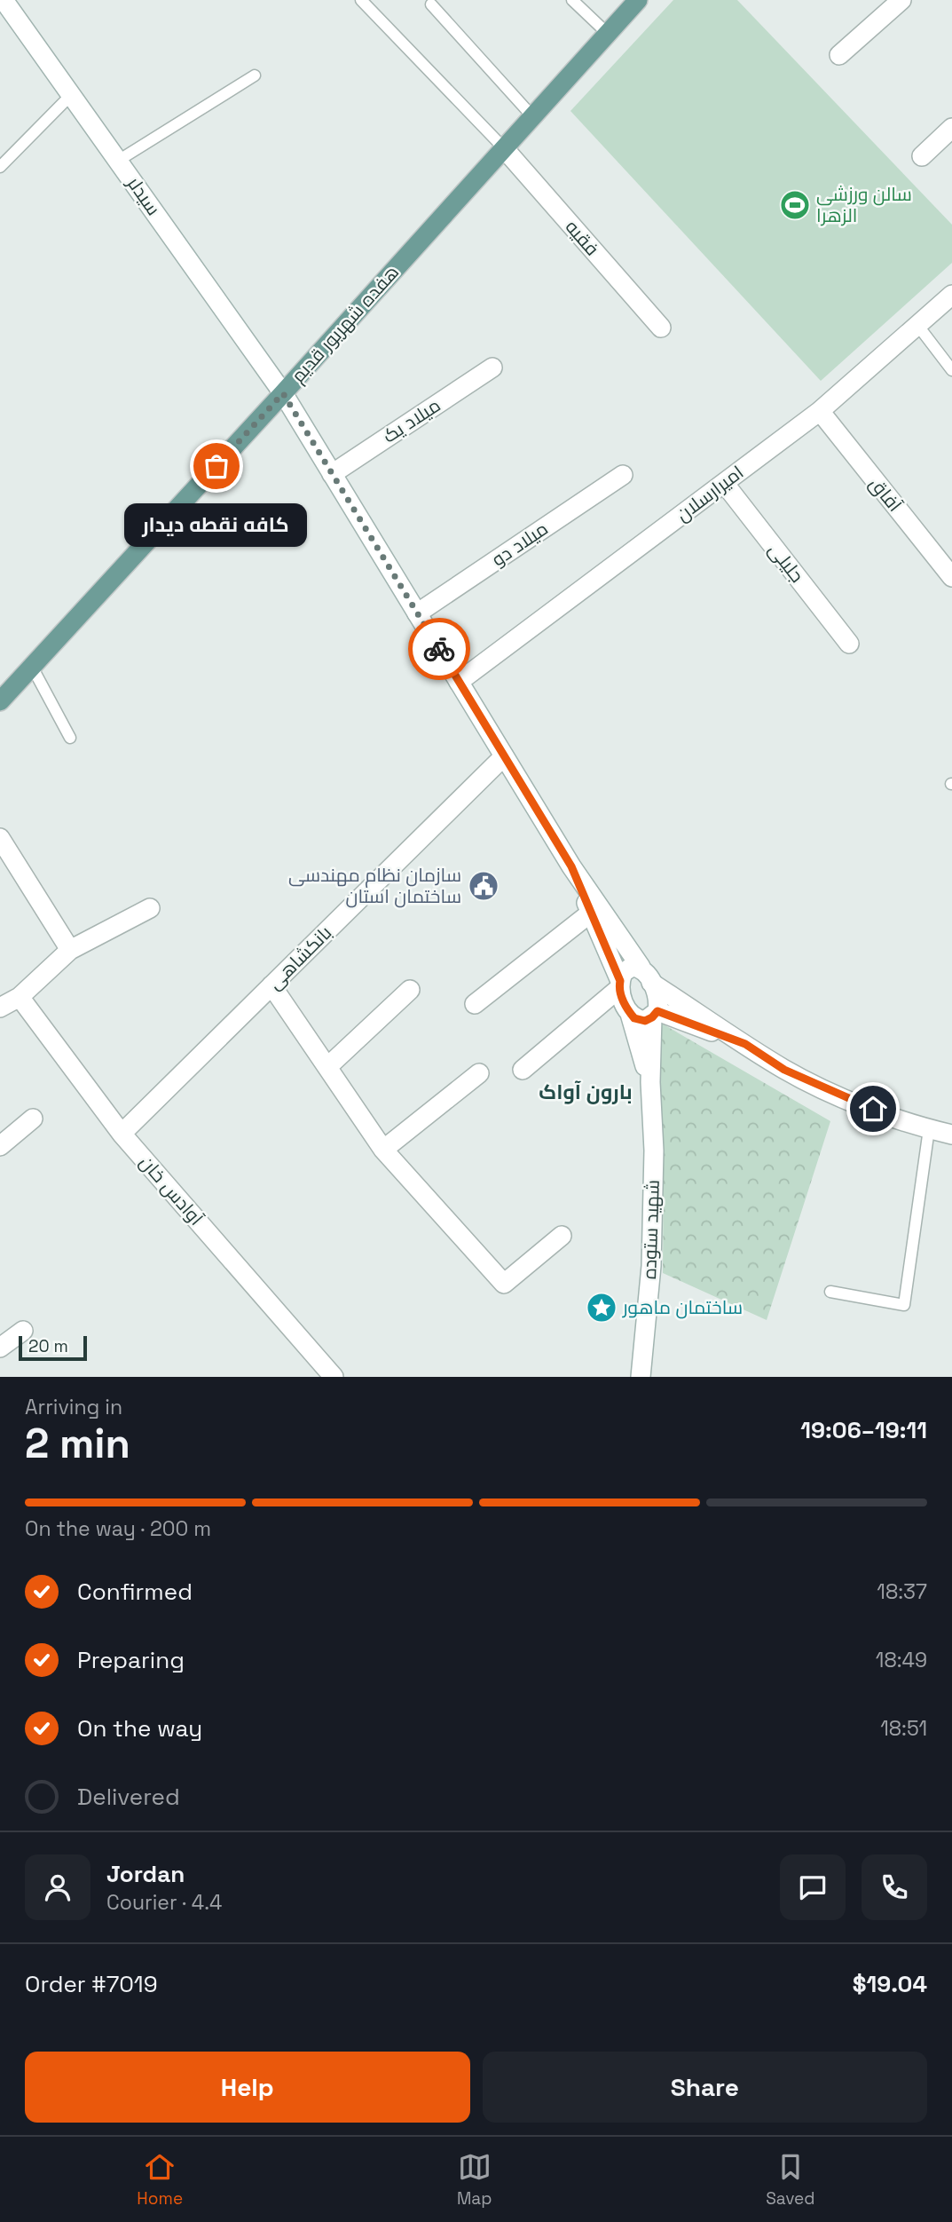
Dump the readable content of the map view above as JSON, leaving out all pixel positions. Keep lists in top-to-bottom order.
{
  "streets": {
    "main road": ["هفده شهریور قدیم"],
    "street": [
      "سیدلر",
      "فقیه",
      "میلاد یک",
      "امیرارسلان",
      "آفاق",
      "میلاد دو",
      "جلیلی",
      "بانکشاهی",
      "آوادس خان",
      "شهید ستوده"
    ]
  },
  "crossings": [
    ["سیدلر", "هفده شهریور قدیم"],
    ["فقیه", "هفده شهریور قدیم"],
    ["امیرارسلان", "آفاق"],
    ["امیرارسلان", "جلیلی"],
    ["بانکشاهی", "آوادس خان"]
  ],
  "districts": ["بارون آواک"],
  "places": {
    "sports": ["سالن ورزشی الزهرا"],
    "other": ["کافه نقطه دیدار"],
    "public building": ["سازمان نظام مهندسی ساختمان استان"],
    "place": ["ساختمان ماهور"]
  },
  "scale_bar": "20 m",
  "page": {
    "bubble": "کافه نقطه دیدار",
    "scale": "20 m",
    "heading": ["2 min", "Arriving in", "19:06–19:11"],
    "panel": [
      "Jordan",
      "Courier · 4.4",
      "Order #7019",
      "$19.04"
    ],
    "bar": "On the way · 200 m",
    "list": [
      ["Confirmed", "18:37"],
      ["Preparing", "18:49"],
      ["On the way", "18:51"],
      "Delivered"
    ],
    "buttons": ["Help", "Share"],
    "tabs": ["Home", "Map", "Saved"]
  }
}
